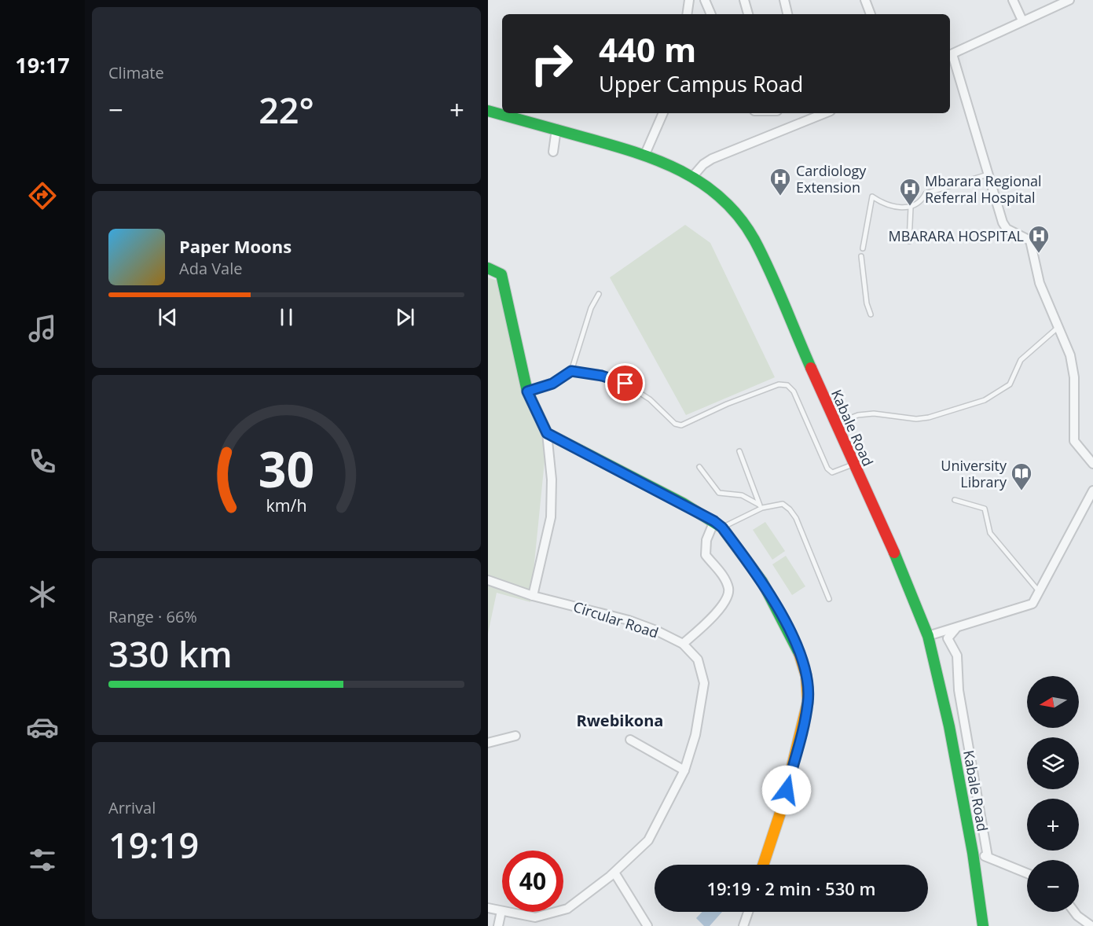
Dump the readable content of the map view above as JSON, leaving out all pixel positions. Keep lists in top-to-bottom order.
{
  "streets": {
    "main road": ["Kabale Road"],
    "street": ["Circular Road"]
  },
  "districts": ["Rwebikona"],
  "places": {
    "hospital": ["Cardiology Extension", "Mbarara Regional Referral Hospital", "MBARARA HOSPITAL"],
    "library": ["University Library"]
  },
  "north": "left",
  "page": {
    "tabs": "19:17",
    "tile": [
      "Climate",
      ["Range · 66%", "330 km"],
      ["Arrival", "19:19"]
    ],
    "turn": ["440 m", "Upper Campus Road"],
    "heat": ["−", "22°", "+"],
    "song": ["Paper Moons", "Ada Vale"],
    "map_buttons": ["+", "−"],
    "limit": "40",
    "trip": "19:19 · 2 min · 530 m",
    "gauge": ["30", "km/h"]
  }
}
